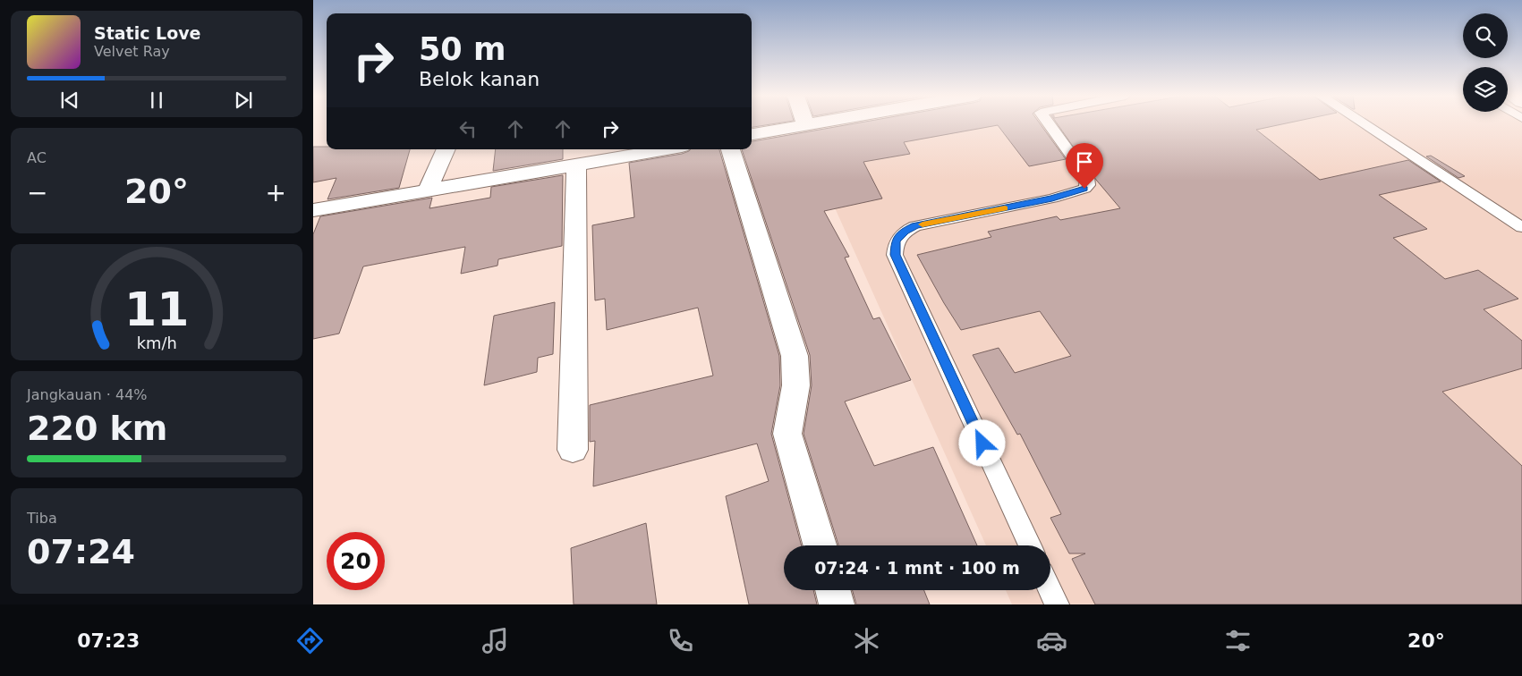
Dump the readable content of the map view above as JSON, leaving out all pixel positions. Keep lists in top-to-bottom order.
{
  "page": {
    "turn": ["50 m", "Belok kanan"],
    "song": ["Static Love", "Velvet Ray"],
    "tile": [
      "AC",
      ["Jangkauan · 44%", "220 km"],
      ["Tiba", "07:24"]
    ],
    "heat": ["−", "20°", "+"],
    "limit": "20",
    "trip": "07:24 · 1 mnt · 100 m",
    "tabs": ["07:23", "20°"],
    "gauge": ["11", "km/h"]
  }
}
